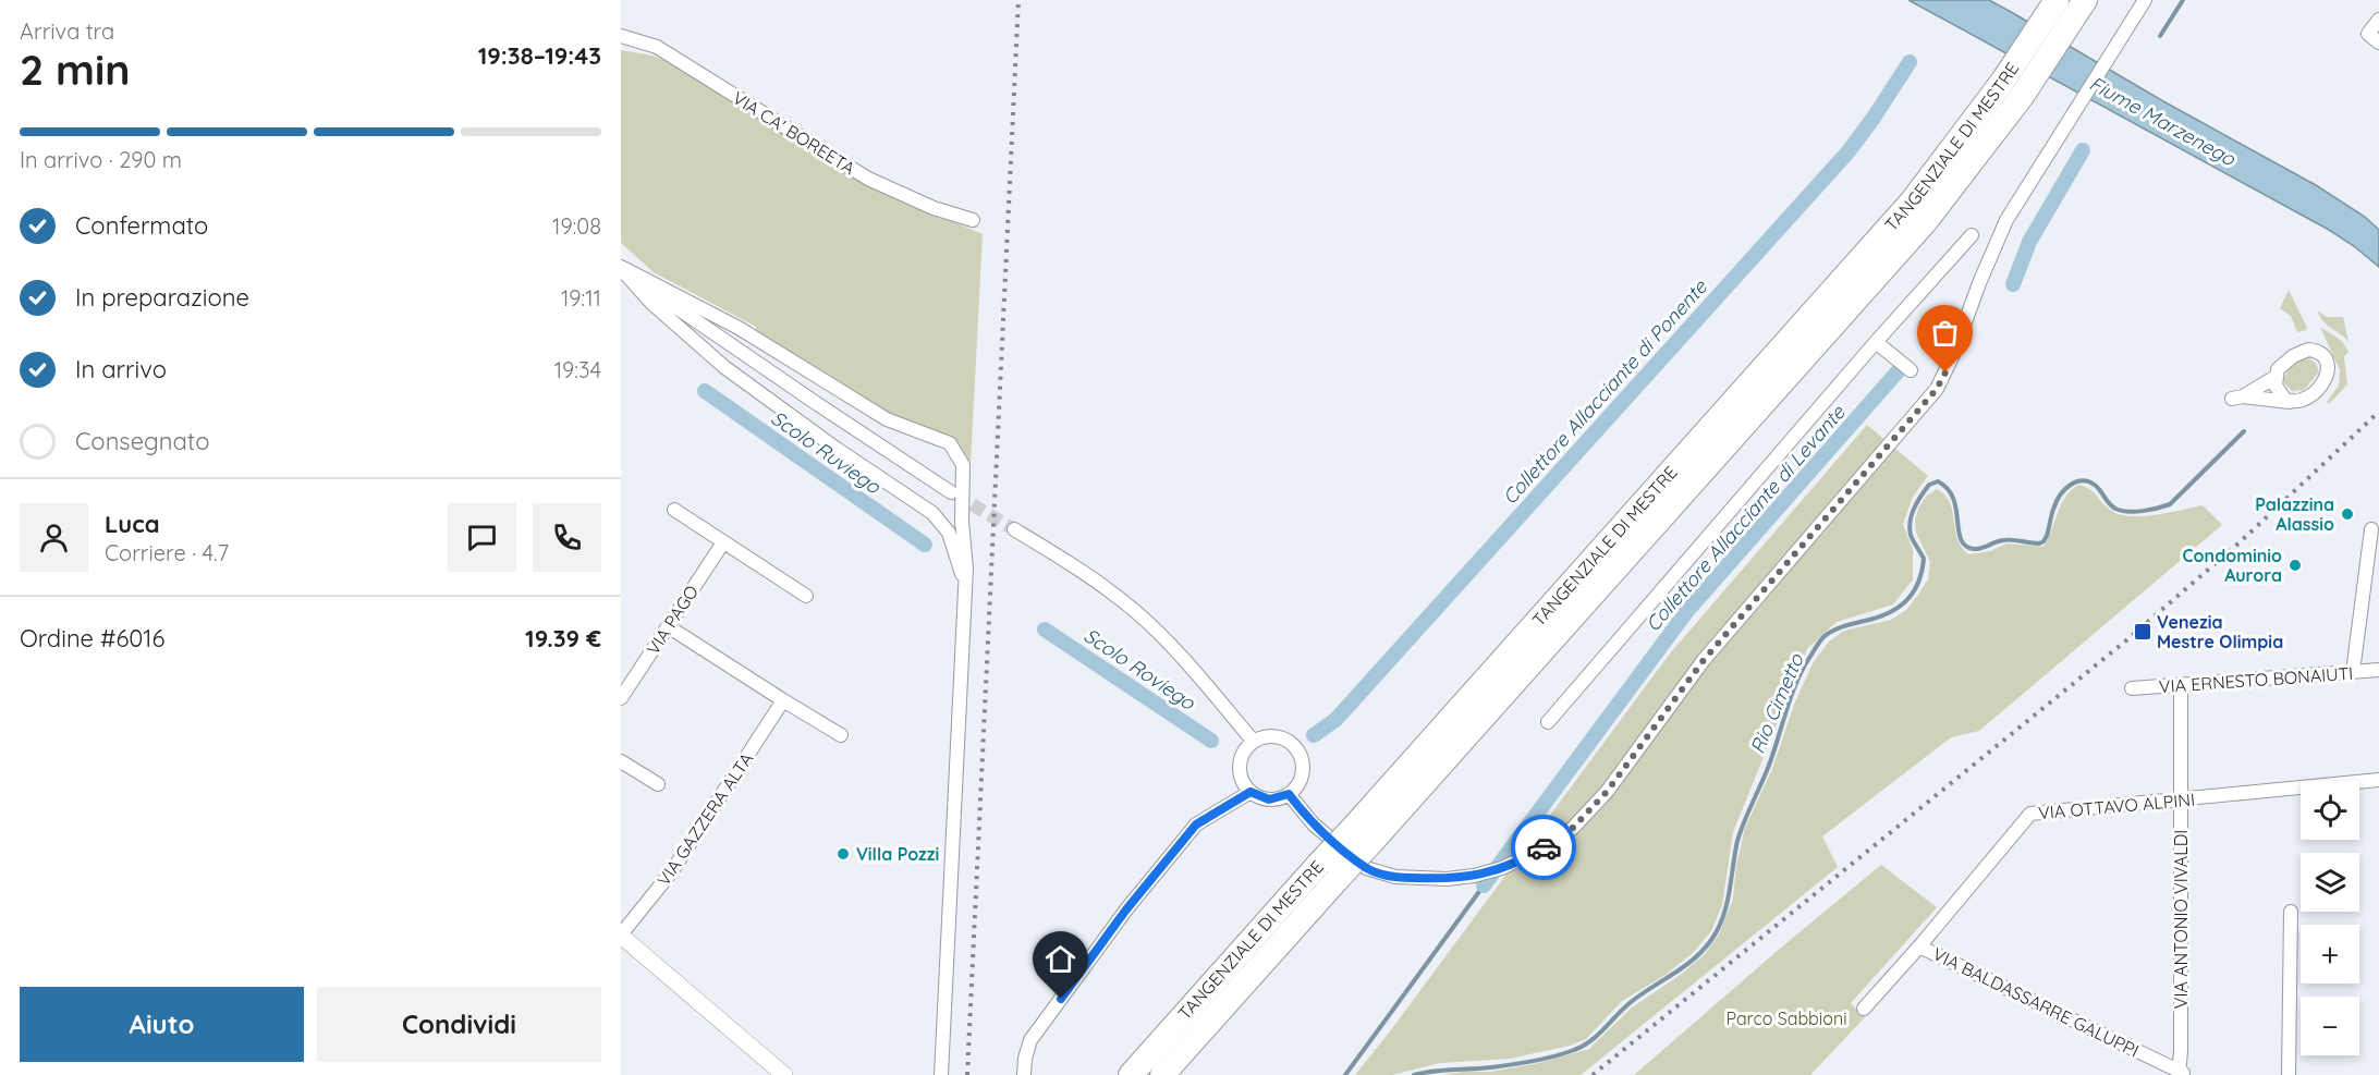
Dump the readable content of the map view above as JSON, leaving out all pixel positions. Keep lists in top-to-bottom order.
{
  "streets": {
    "highway": ["TANGENZIALE DI MESTRE"],
    "street": [
      "VIA CA' BOREETA",
      "VIA PAGO",
      "VIA ERNESTO BONAIUTI",
      "VIA OTTAVO ALPINI",
      "VIA GAZZERA ALTA",
      "VIA ANTONIO VIVALDI",
      "VIA BALDASSARRE GALUPPI"
    ]
  },
  "crossings": [
    ["VIA ERNESTO BONAIUTI", "VIA ANTONIO VIVALDI"],
    ["VIA OTTAVO ALPINI", "VIA ANTONIO VIVALDI"],
    ["VIA OTTAVO ALPINI", "VIA BALDASSARRE GALUPPI"],
    ["VIA ANTONIO VIVALDI", "VIA BALDASSARRE GALUPPI"]
  ],
  "water": [
    "Fiume Marzenego",
    "Collettore Allacciante di Ponente",
    "Scolo Ruviego",
    "Collettore Allacciante di Levante",
    "Scolo Roviego",
    "Rio Cimetto"
  ],
  "parks": ["Parco Sabbioni"],
  "places": {
    "other": ["Palazzina Alassio", "Condominio Aurora", "Villa Pozzi"],
    "transit": ["Venezia Mestre Olimpia"]
  },
  "page": {
    "heading": ["2 min", "Arriva tra", "19:38–19:43"],
    "panel": [
      "Luca",
      "Corriere · 4.7",
      "Ordine #6016",
      "19.39 €"
    ],
    "bar": "In arrivo · 290 m",
    "list": [
      ["Confermato", "19:08"],
      ["In preparazione", "19:11"],
      ["In arrivo", "19:34"],
      "Consegnato"
    ],
    "map_buttons": ["+", "−"],
    "buttons": ["Aiuto", "Condividi"]
  }
}
